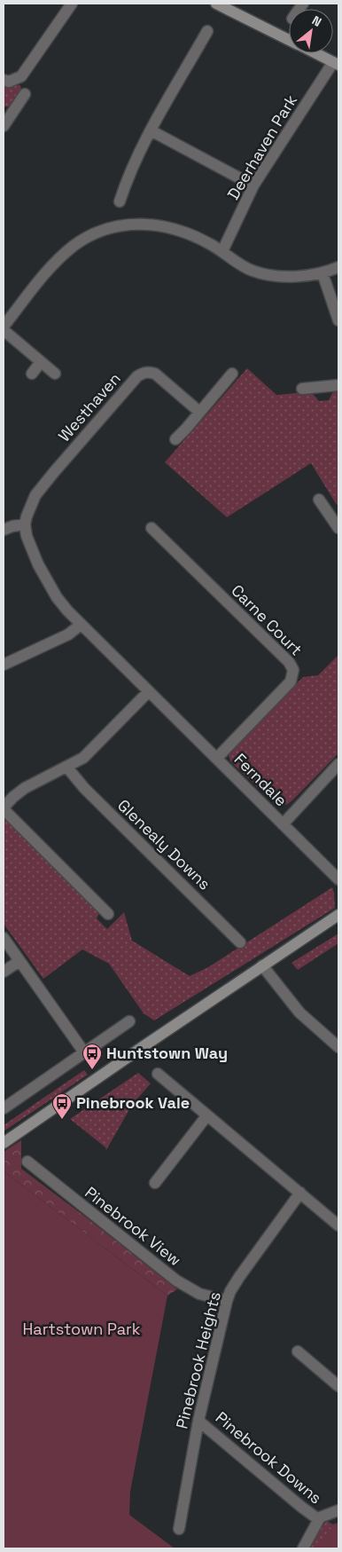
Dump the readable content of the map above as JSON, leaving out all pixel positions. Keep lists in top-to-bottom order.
{
  "streets": {
    "street": [
      "Deerhaven Park",
      "Westhaven",
      "Carne Court",
      "Ferndale",
      "Glenealy Downs",
      "Pinebrook View",
      "Pinebrook Heights",
      "Pinebrook Downs"
    ]
  },
  "crossings": [
    ["Carne Court", "Ferndale"],
    ["Pinebrook View", "Pinebrook Heights"],
    ["Pinebrook Heights", "Pinebrook Downs"]
  ],
  "parks": ["Hartstown Park"],
  "places": {
    "bus stop": ["Huntstown Way", "Pinebrook Vale"]
  },
  "north": "top right"
}
